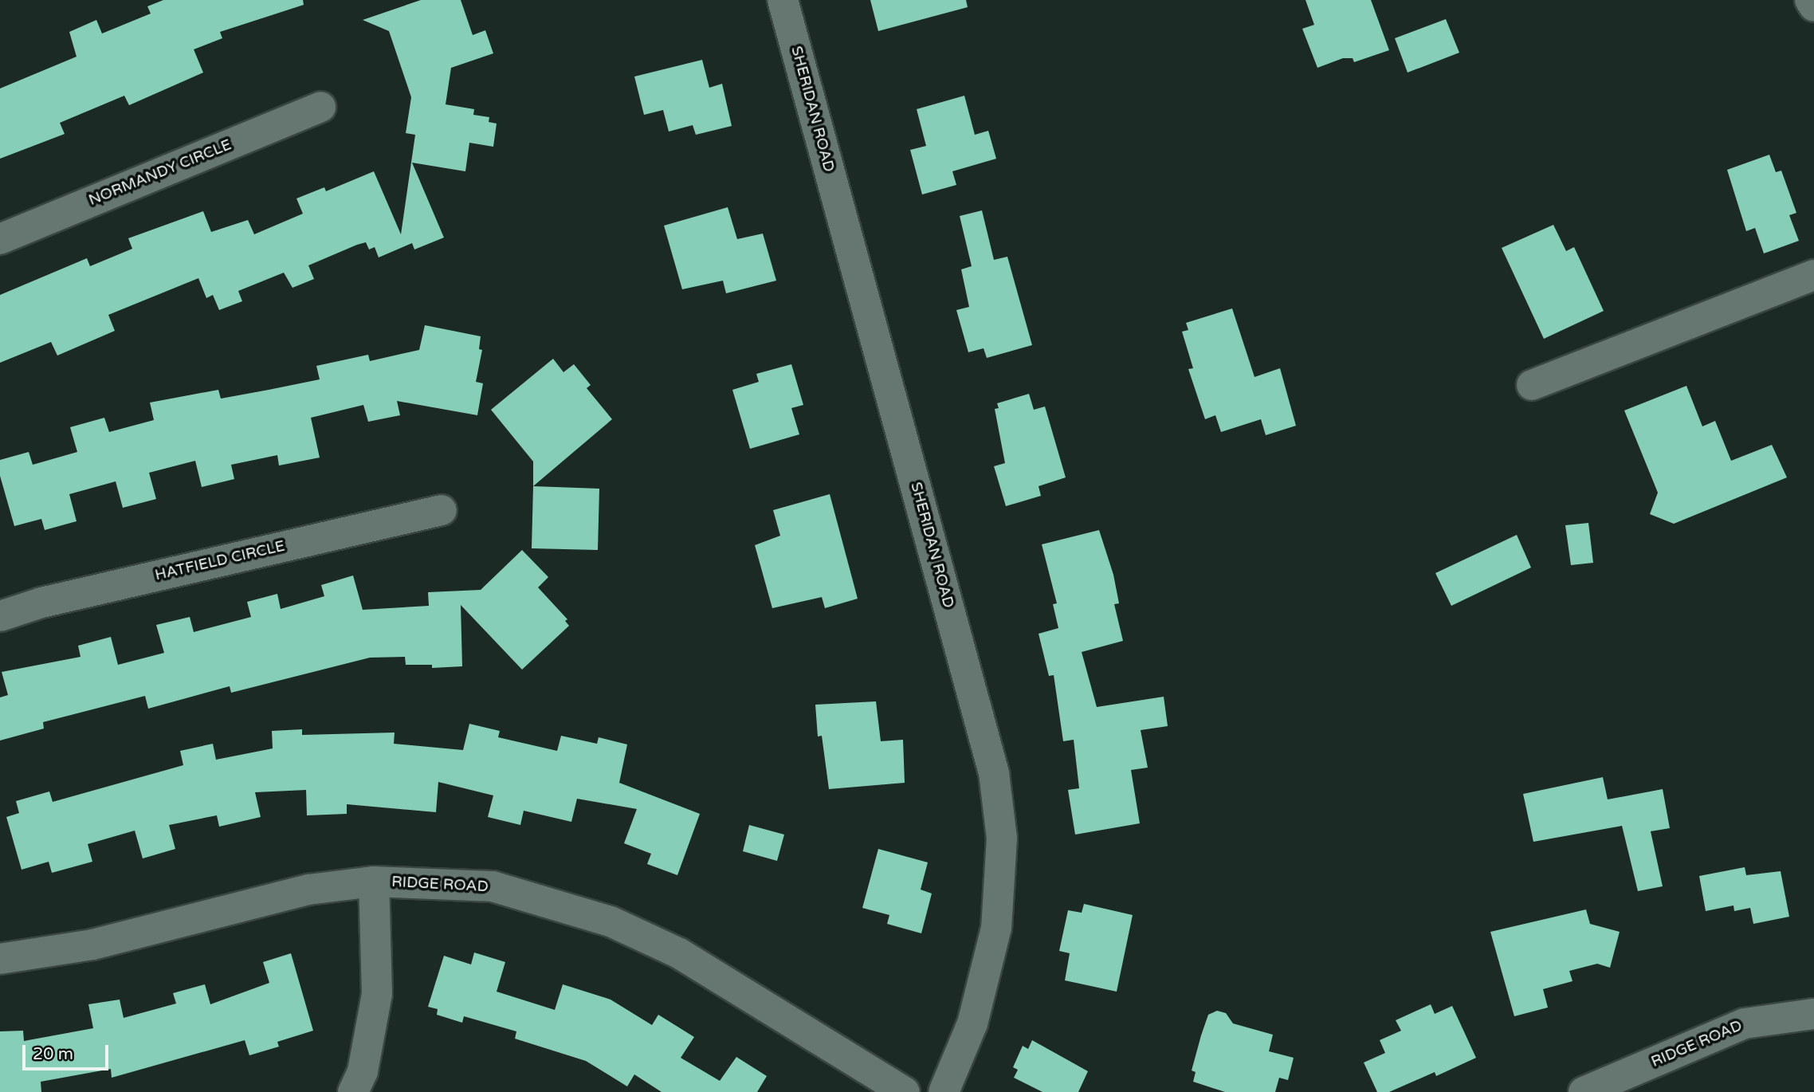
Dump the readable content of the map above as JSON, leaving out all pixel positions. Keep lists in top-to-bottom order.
{
  "streets": {
    "street": [
      "SHERIDAN ROAD",
      "NORMANDY CIRCLE",
      "HATFIELD CIRCLE",
      "RIDGE ROAD"
    ]
  },
  "scale_bar": "20 m"
}
